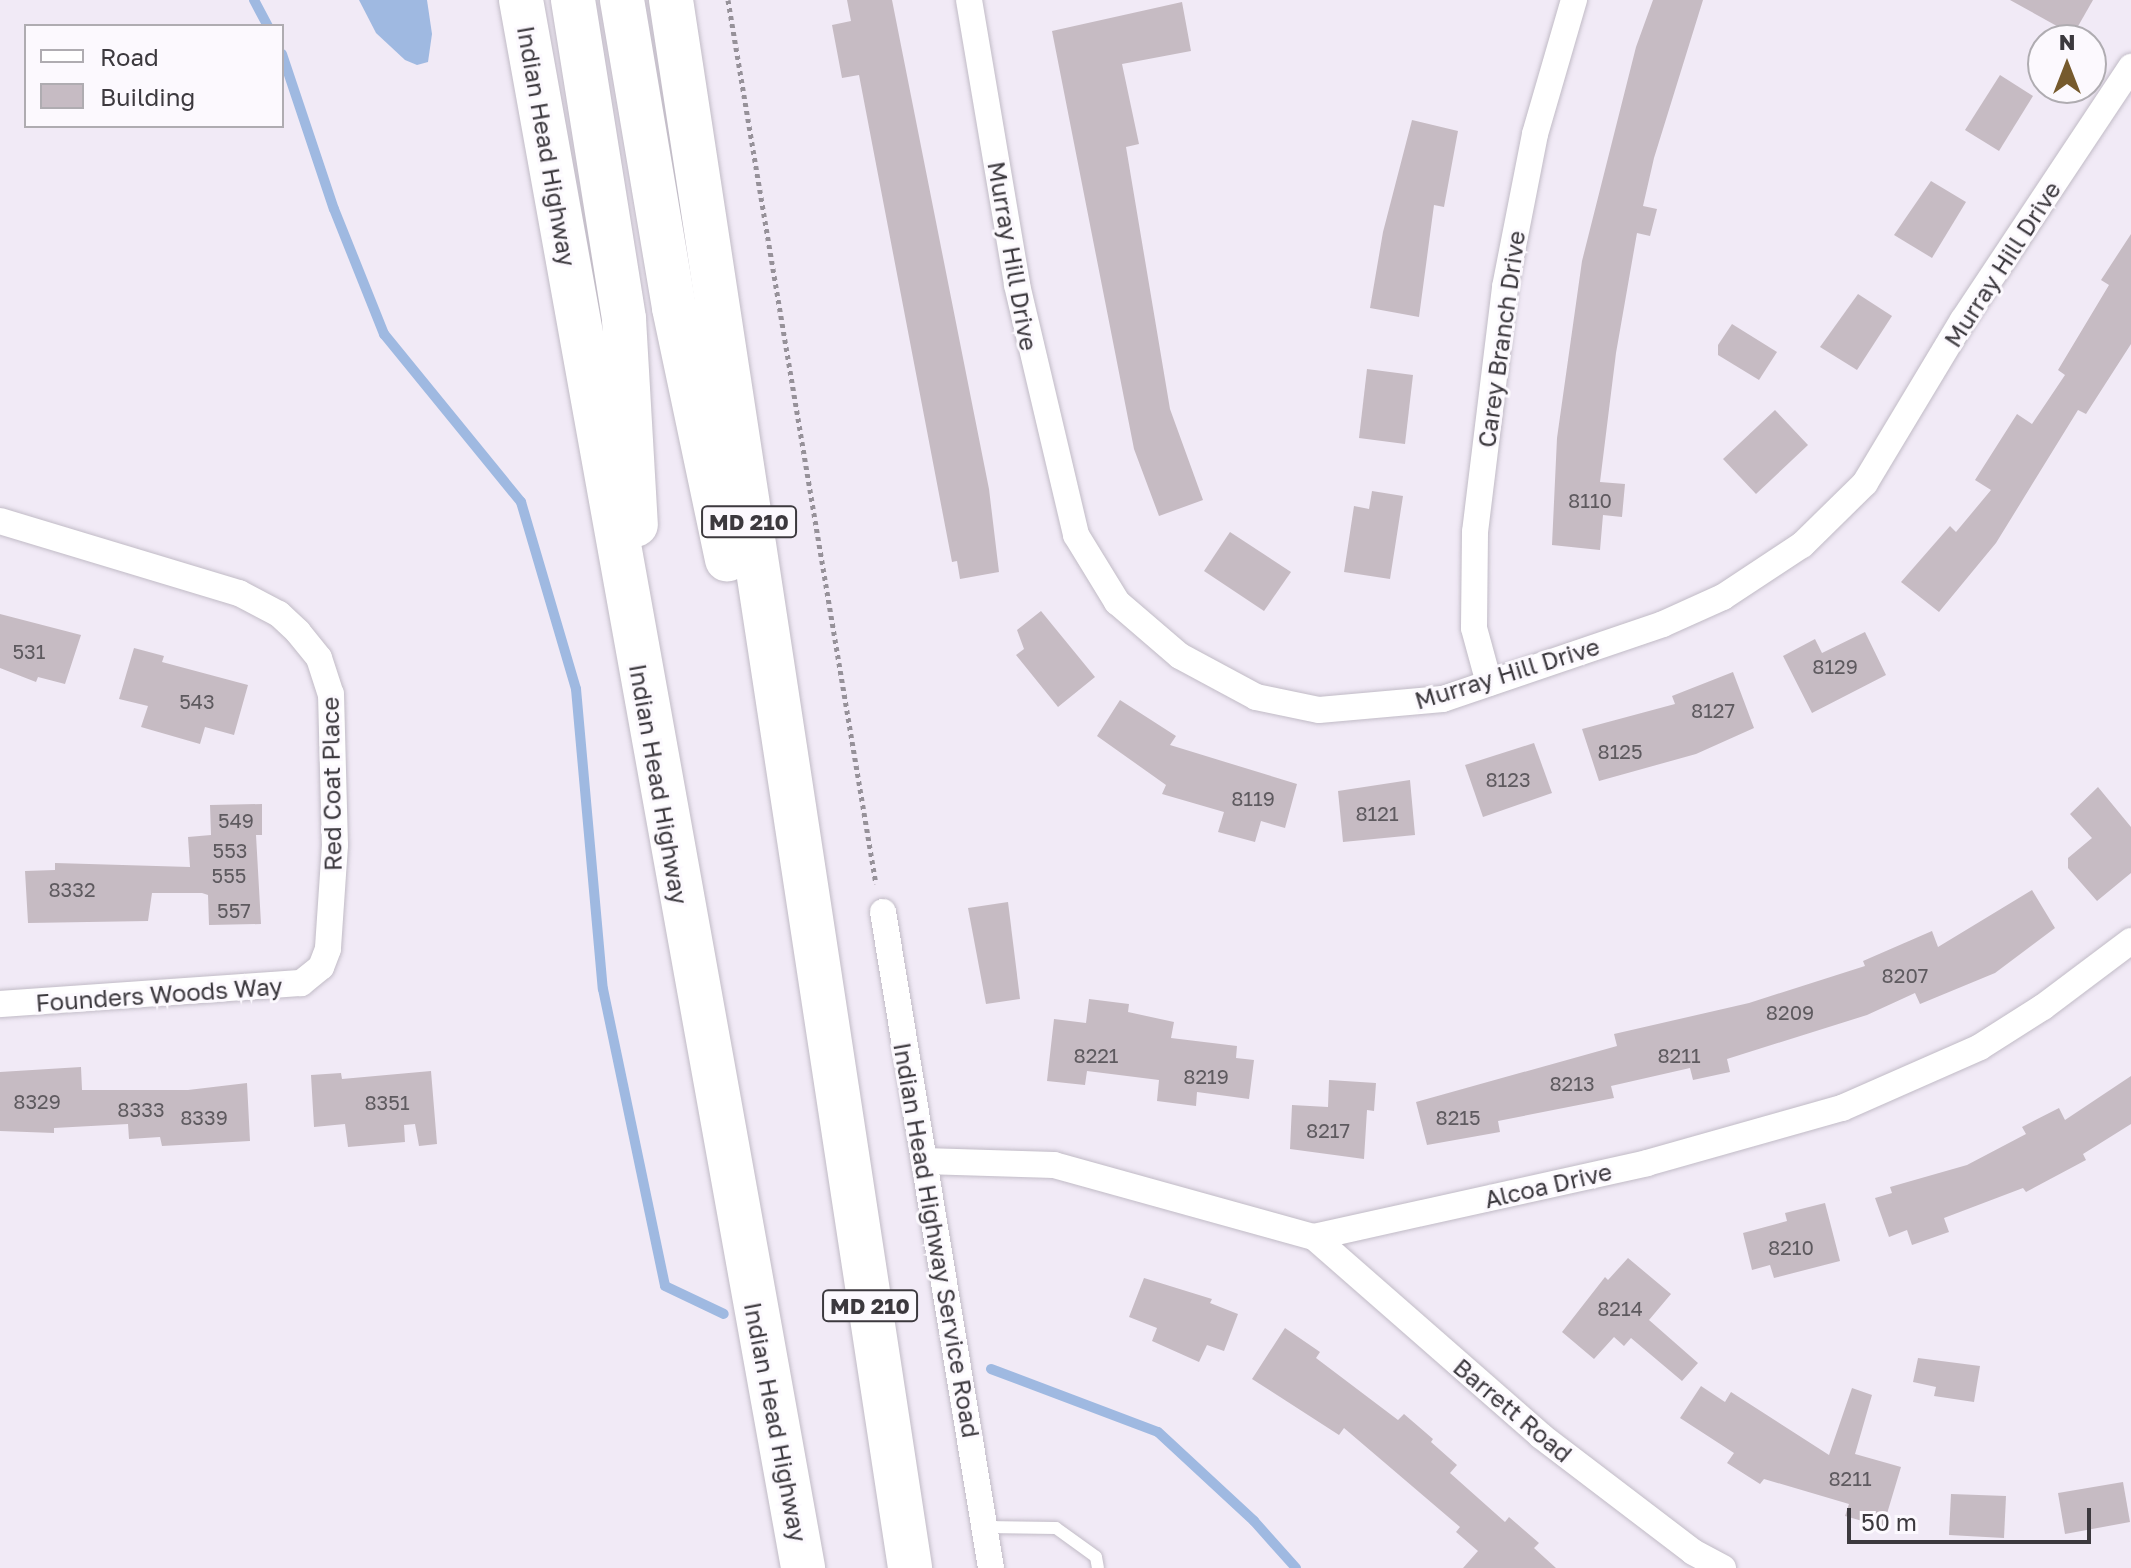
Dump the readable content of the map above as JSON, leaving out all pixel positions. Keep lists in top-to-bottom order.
{
  "streets": {
    "highway": ["Indian Head Highway", "MD 210"],
    "street": [
      "Murray Hill Drive",
      "Carey Branch Drive",
      "Red Coat Place",
      "Founders Woods Way",
      "Alcoa Drive",
      "Indian Head Highway Service Road",
      "Barrett Road"
    ]
  },
  "crossings": [
    ["Murray Hill Drive", "Carey Branch Drive"],
    ["Red Coat Place", "Founders Woods Way"],
    ["Alcoa Drive", "Indian Head Highway Service Road"],
    ["Alcoa Drive", "Barrett Road"]
  ],
  "house_numbers": [
    "8110",
    "531",
    "8129",
    "543",
    "8127",
    "8125",
    "8123",
    "8119",
    "8121",
    "549",
    "553",
    "555",
    "8332",
    "557",
    "8207",
    "8209",
    "8221",
    "8211",
    "8219",
    "8213",
    "8329",
    "8351",
    "8333",
    "8339",
    "8215",
    "8217",
    "8210",
    "8214",
    "8211"
  ],
  "legend": ["Road", "Building"],
  "scale_bar": "50 m",
  "north": "top"
}
